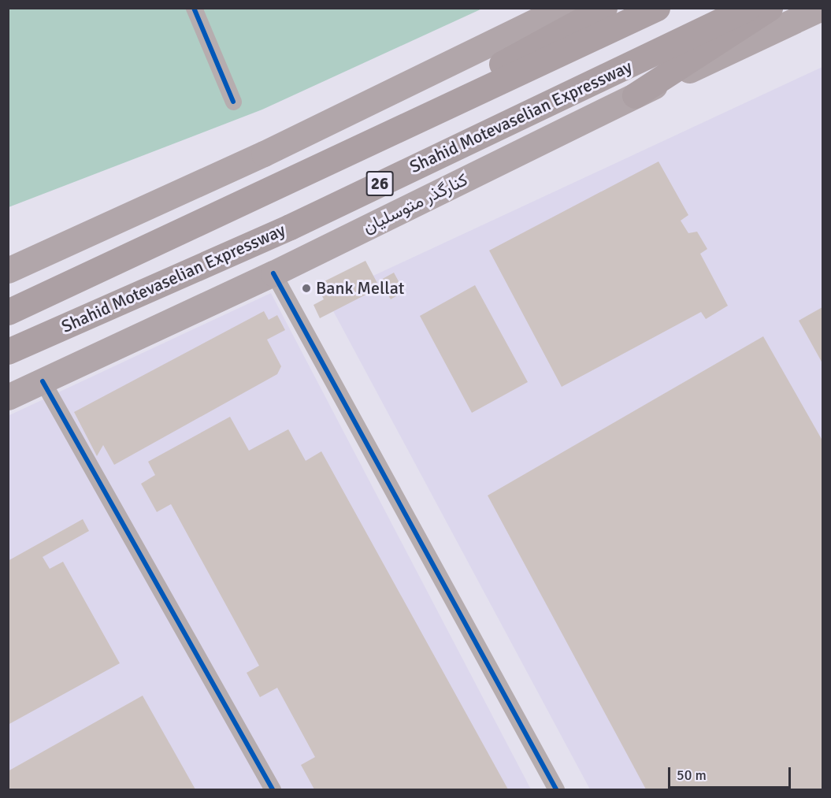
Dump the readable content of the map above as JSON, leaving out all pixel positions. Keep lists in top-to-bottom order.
{
  "streets": {
    "highway": ["Shahid Motevaselian Expressway", "26"],
    "main road": ["کنارگذر متوسلیان"]
  },
  "places": ["Bank Mellat"],
  "scale_bar": "50 m"
}
